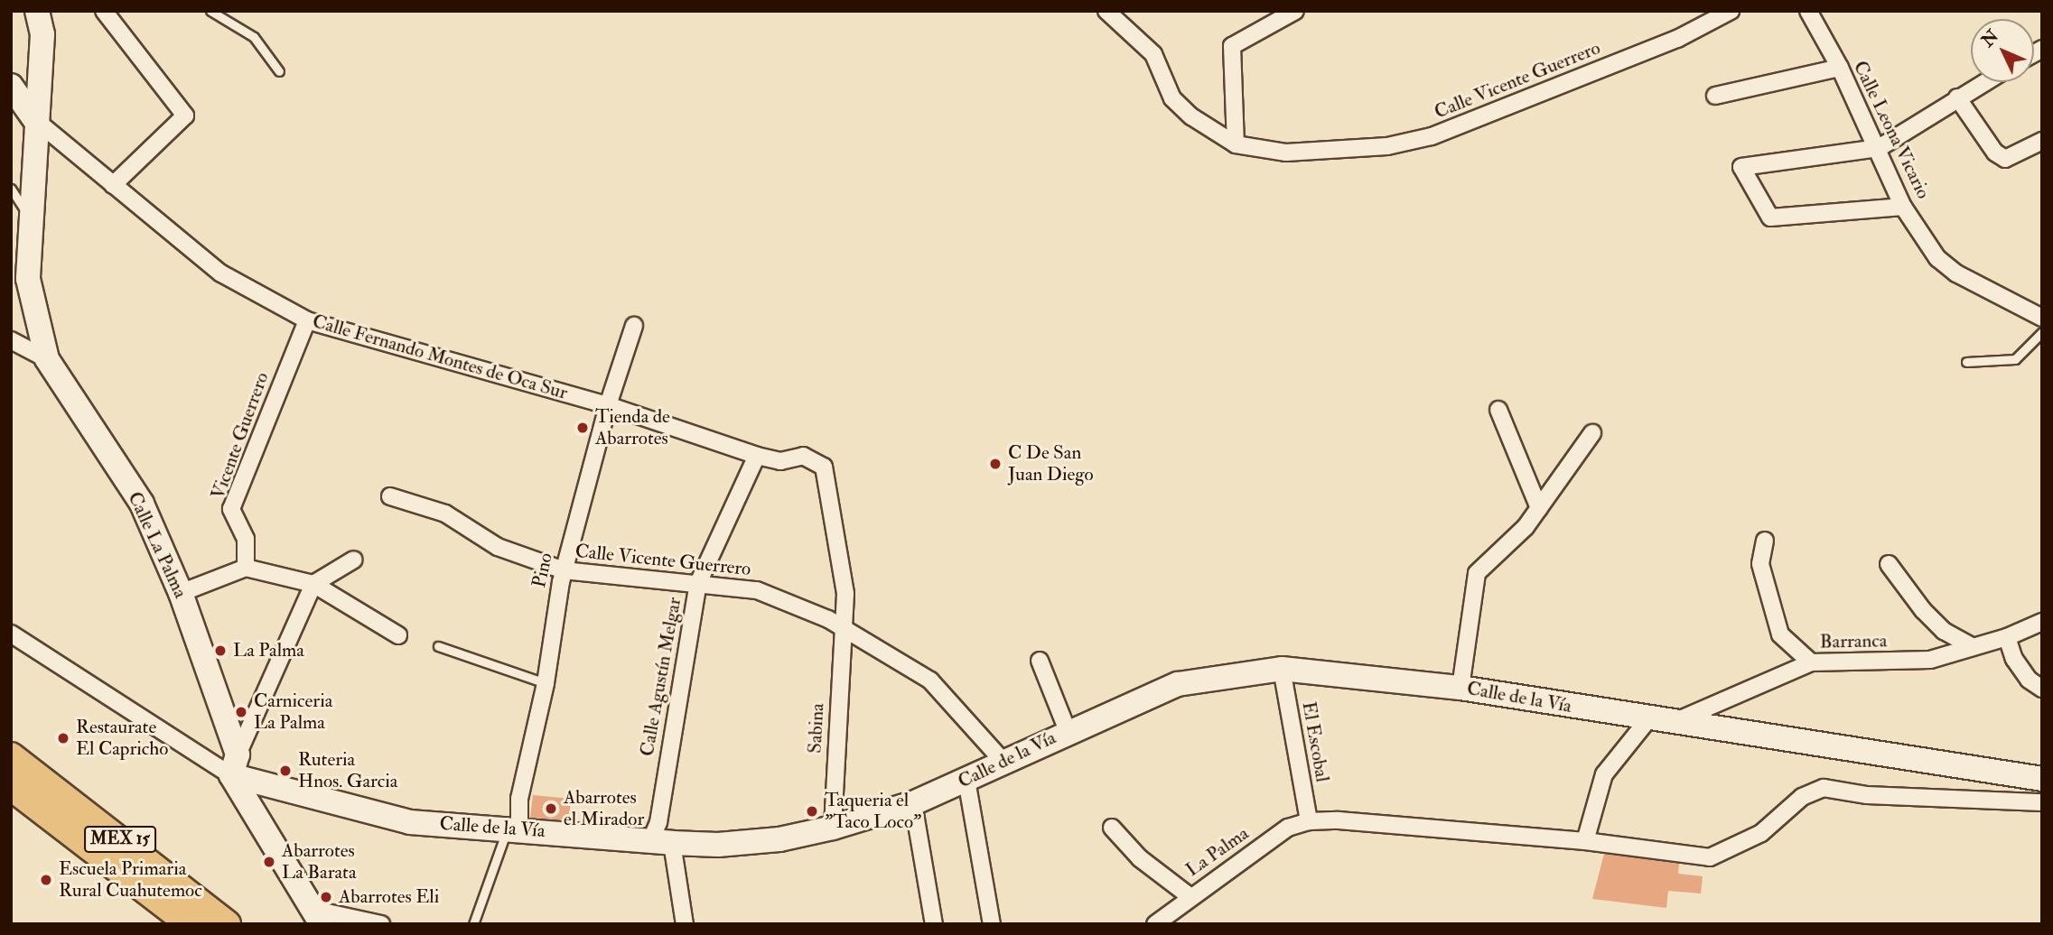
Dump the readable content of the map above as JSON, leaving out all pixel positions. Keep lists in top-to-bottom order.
{
  "streets": {
    "main road": ["MEX 15"],
    "street": [
      "Calle Vicente Guerrero",
      "Calle Leona Vicario",
      "Calle Fernando Montes de Oca Sur",
      "Vicente Guerrero",
      "Calle La Palma",
      "Pino",
      "Barranca",
      "Calle Agustín Melgar",
      "Calle de la Vía",
      "Sabina",
      "El Escobal",
      "La Palma"
    ]
  },
  "crossings": [
    ["Calle Vicente Guerrero", "Pino"],
    ["Calle Vicente Guerrero", "Calle Agustín Melgar"],
    ["Calle Vicente Guerrero", "Calle de la Vía"],
    ["Calle Vicente Guerrero", "Sabina"],
    ["Calle Fernando Montes de Oca Sur", "Vicente Guerrero"],
    ["Calle Fernando Montes de Oca Sur", "Calle La Palma"],
    ["Calle Fernando Montes de Oca Sur", "Pino"],
    ["Calle Fernando Montes de Oca Sur", "Calle Agustín Melgar"],
    ["Calle Fernando Montes de Oca Sur", "Sabina"],
    ["Calle La Palma", "Calle de la Vía"],
    ["Pino", "Calle de la Vía"],
    ["Barranca", "Calle de la Vía"],
    ["Calle Agustín Melgar", "Calle de la Vía"],
    ["Calle de la Vía", "Sabina"],
    ["Calle de la Vía", "El Escobal"],
    ["El Escobal", "La Palma"]
  ],
  "places": [
    "Tienda de Abarrotes",
    "C De San Juan Diego",
    "La Palma",
    "Carniceria La Palma",
    "Restaurate El Capricho",
    "Ruteria Hnos. Garcia",
    "Abarrotes el Mirador",
    "Taqueria el \"Taco Loco\"",
    "Abarrotes La Barata",
    "Escuela Primaria Rural Cuahutemoc",
    "Abarrotes Eli"
  ],
  "north": "top left"
}
